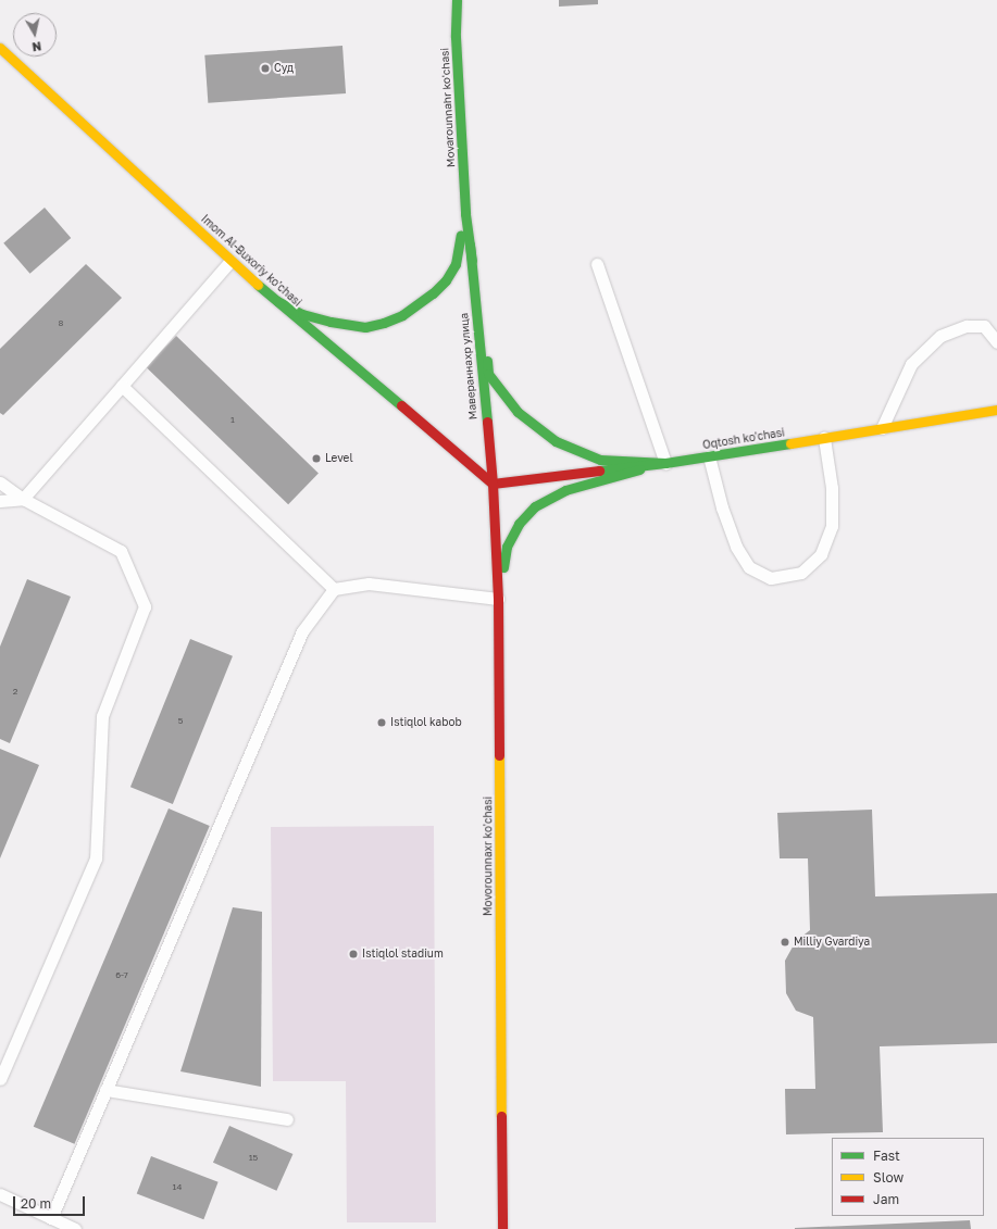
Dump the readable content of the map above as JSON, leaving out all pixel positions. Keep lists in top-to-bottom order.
{
  "streets": {
    "main road": [
      "Movarounnahr ko'chasi",
      "Imom Al-Buxoriy ko'chasi",
      "Мавераннахр улица",
      "Oqtosh ko'chasi",
      "Movorounnaxr ko'chasi"
    ]
  },
  "crossings": [
    ["Imom Al-Buxoriy ko'chasi", "Мавераннахр улица"],
    ["Imom Al-Buxoriy ko'chasi", "Oqtosh ko'chasi"],
    ["Imom Al-Buxoriy ko'chasi", "Movorounnaxr ko'chasi"],
    ["Мавераннахр улица", "Oqtosh ko'chasi"],
    ["Мавераннахр улица", "Movorounnaxr ko'chasi"],
    ["Oqtosh ko'chasi", "Movorounnaxr ko'chasi"]
  ],
  "places": [
    "Суд",
    "Level",
    "Istiqlol kabob",
    "Milliy Gvardiya",
    "Istiqlol stadium"
  ],
  "house_numbers": [
    "8",
    "1",
    "2",
    "5",
    "6-7",
    "15",
    "14"
  ],
  "legend": ["Fast", "Slow", "Jam"],
  "scale_bar": "20 m",
  "north": "bottom"
}
